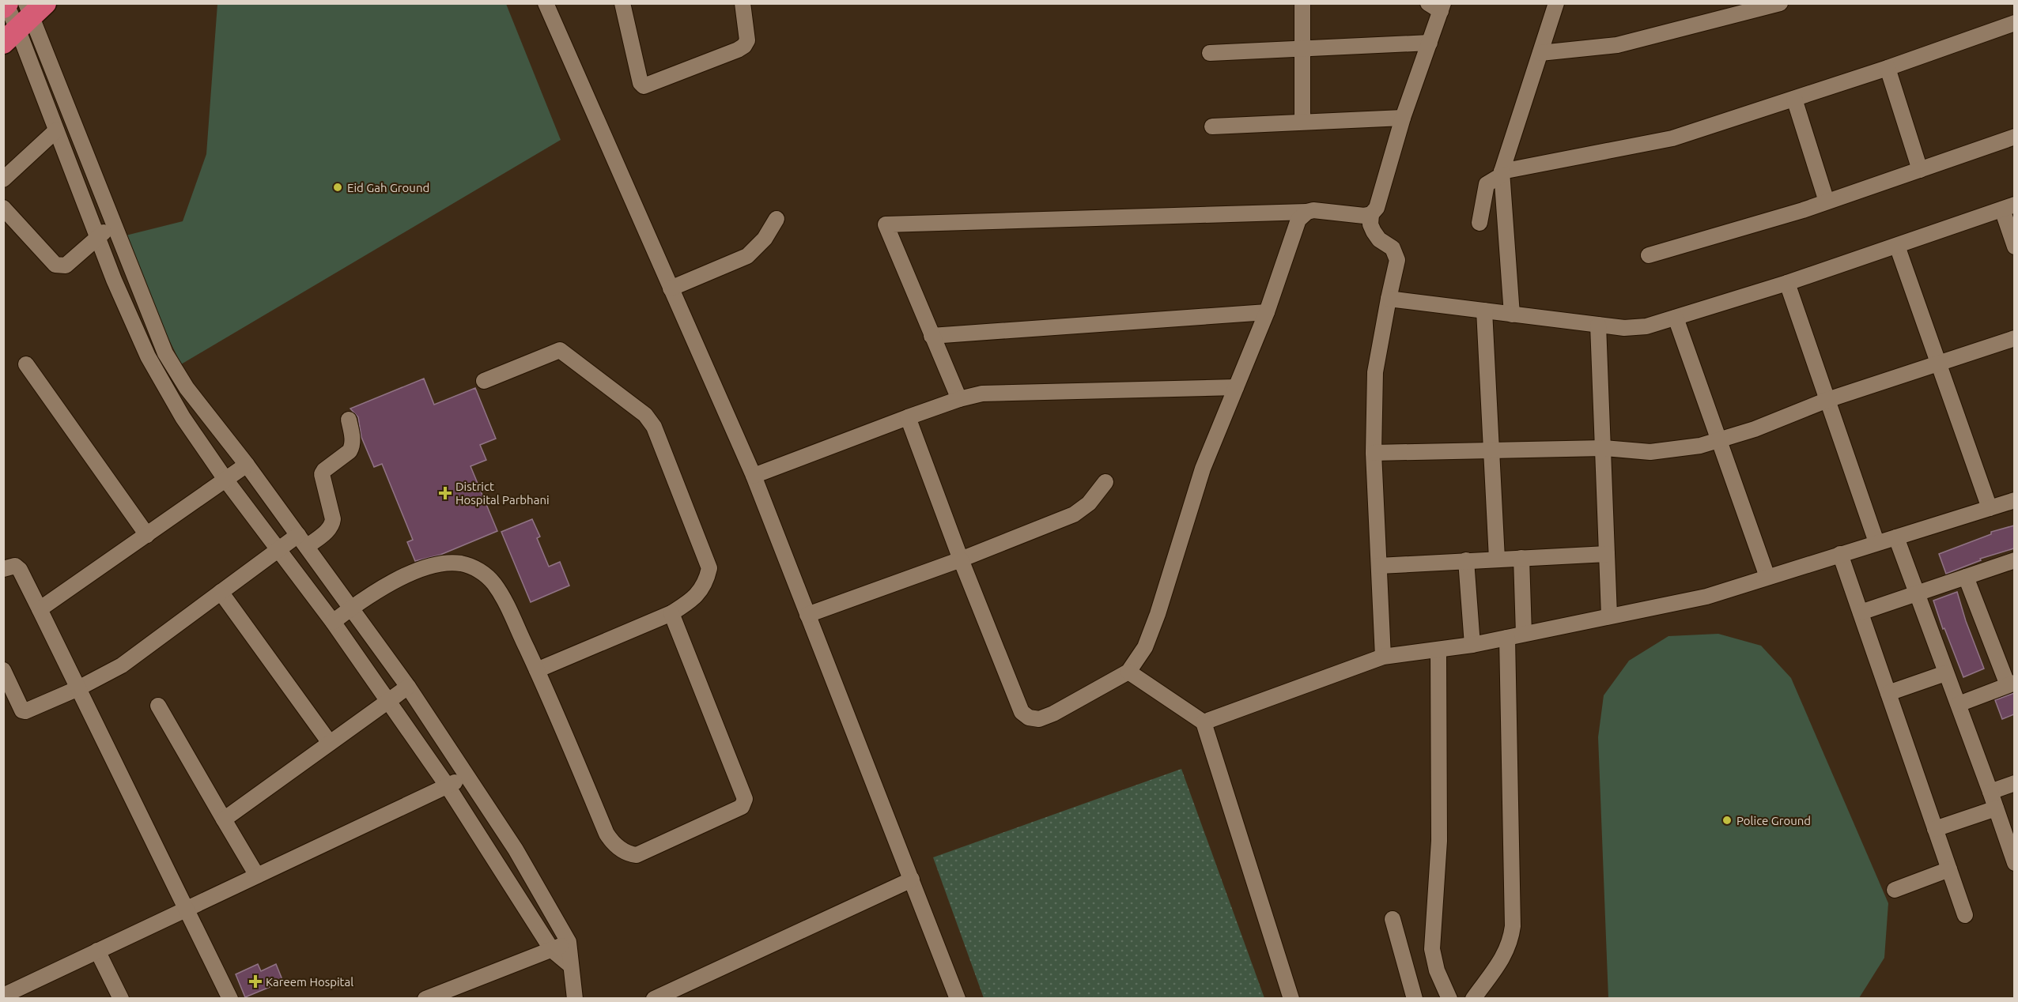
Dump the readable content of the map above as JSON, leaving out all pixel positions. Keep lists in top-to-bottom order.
{
  "places": {
    "other": ["Eid Gah Ground", "Police Ground"],
    "health": ["District Hospital Parbhani", "Kareem Hospital"]
  }
}
